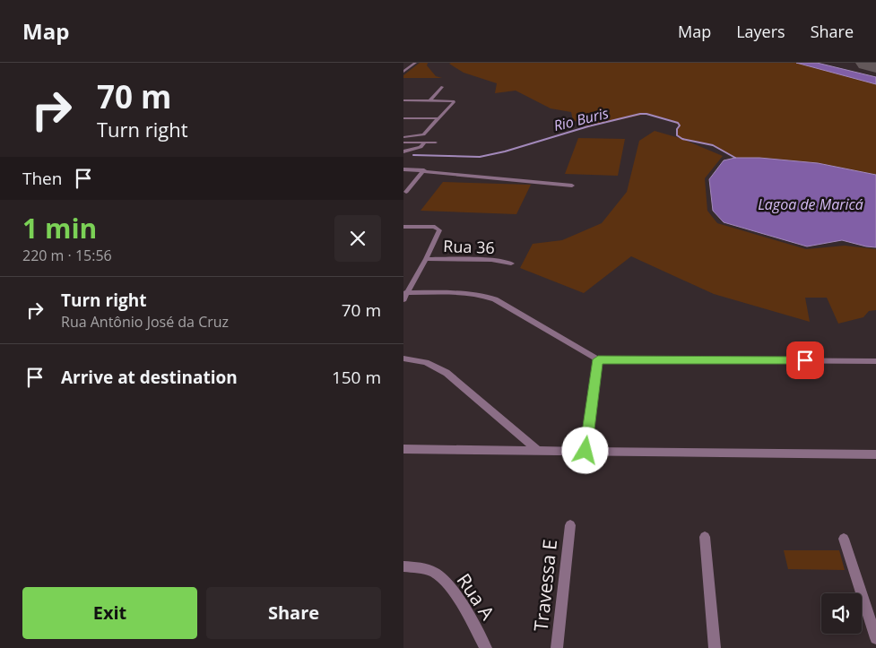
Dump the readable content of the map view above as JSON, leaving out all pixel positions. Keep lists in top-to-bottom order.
{
  "streets": {
    "street": ["Rua 36", "Travessa E", "Rua A"]
  },
  "water": ["Rio Buris", "Lagoa de Maricá"],
  "page": {
    "header": "Map",
    "nav": ["Map", "Layers", "Share"],
    "turn": ["70 m", "Turn right"],
    "then": "Then",
    "heading": ["1 min", "220 m · 15:56"],
    "list": [
      {
        "name": "Turn right",
        "note": "Rua Antônio José da Cruz",
        "value": "70 m"
      },
      {
        "name": "Arrive at destination",
        "value": "150 m"
      }
    ],
    "buttons": ["Exit", "Share"]
  }
}
